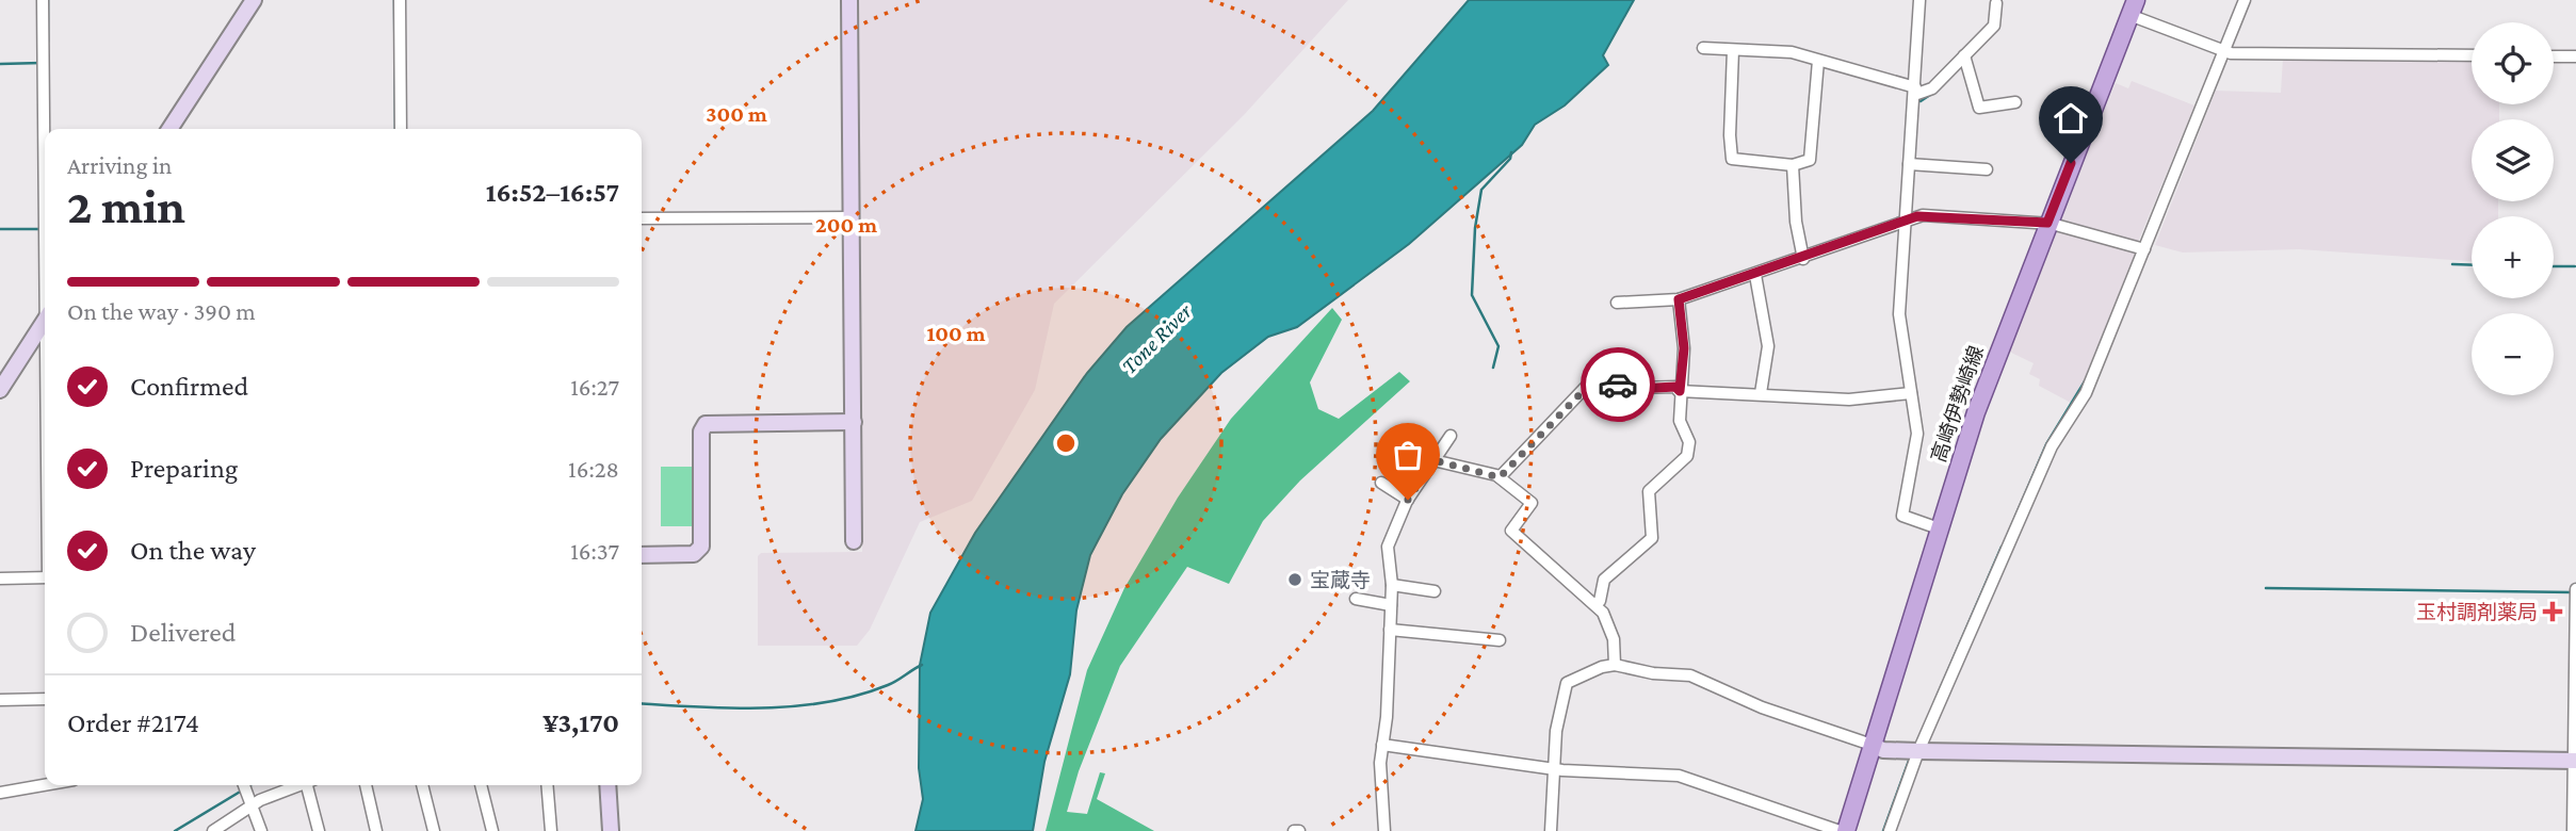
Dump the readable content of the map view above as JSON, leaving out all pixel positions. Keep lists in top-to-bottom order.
{
  "streets": {
    "main road": ["高崎伊勢崎線"]
  },
  "water": ["Tone River"],
  "places": {
    "other": ["宝蔵寺"],
    "health": ["玉村調剤薬局"]
  },
  "page": {
    "map_buttons": ["+", "−"],
    "heading": ["2 min", "Arriving in", "16:52–16:57"],
    "panel": ["Order #2174", "¥3,170"],
    "bar": "On the way · 390 m",
    "list": [
      ["Confirmed", "16:27"],
      ["Preparing", "16:28"],
      ["On the way", "16:37"],
      "Delivered"
    ]
  },
  "rings": ["300 m", "200 m", "100 m"]
}
